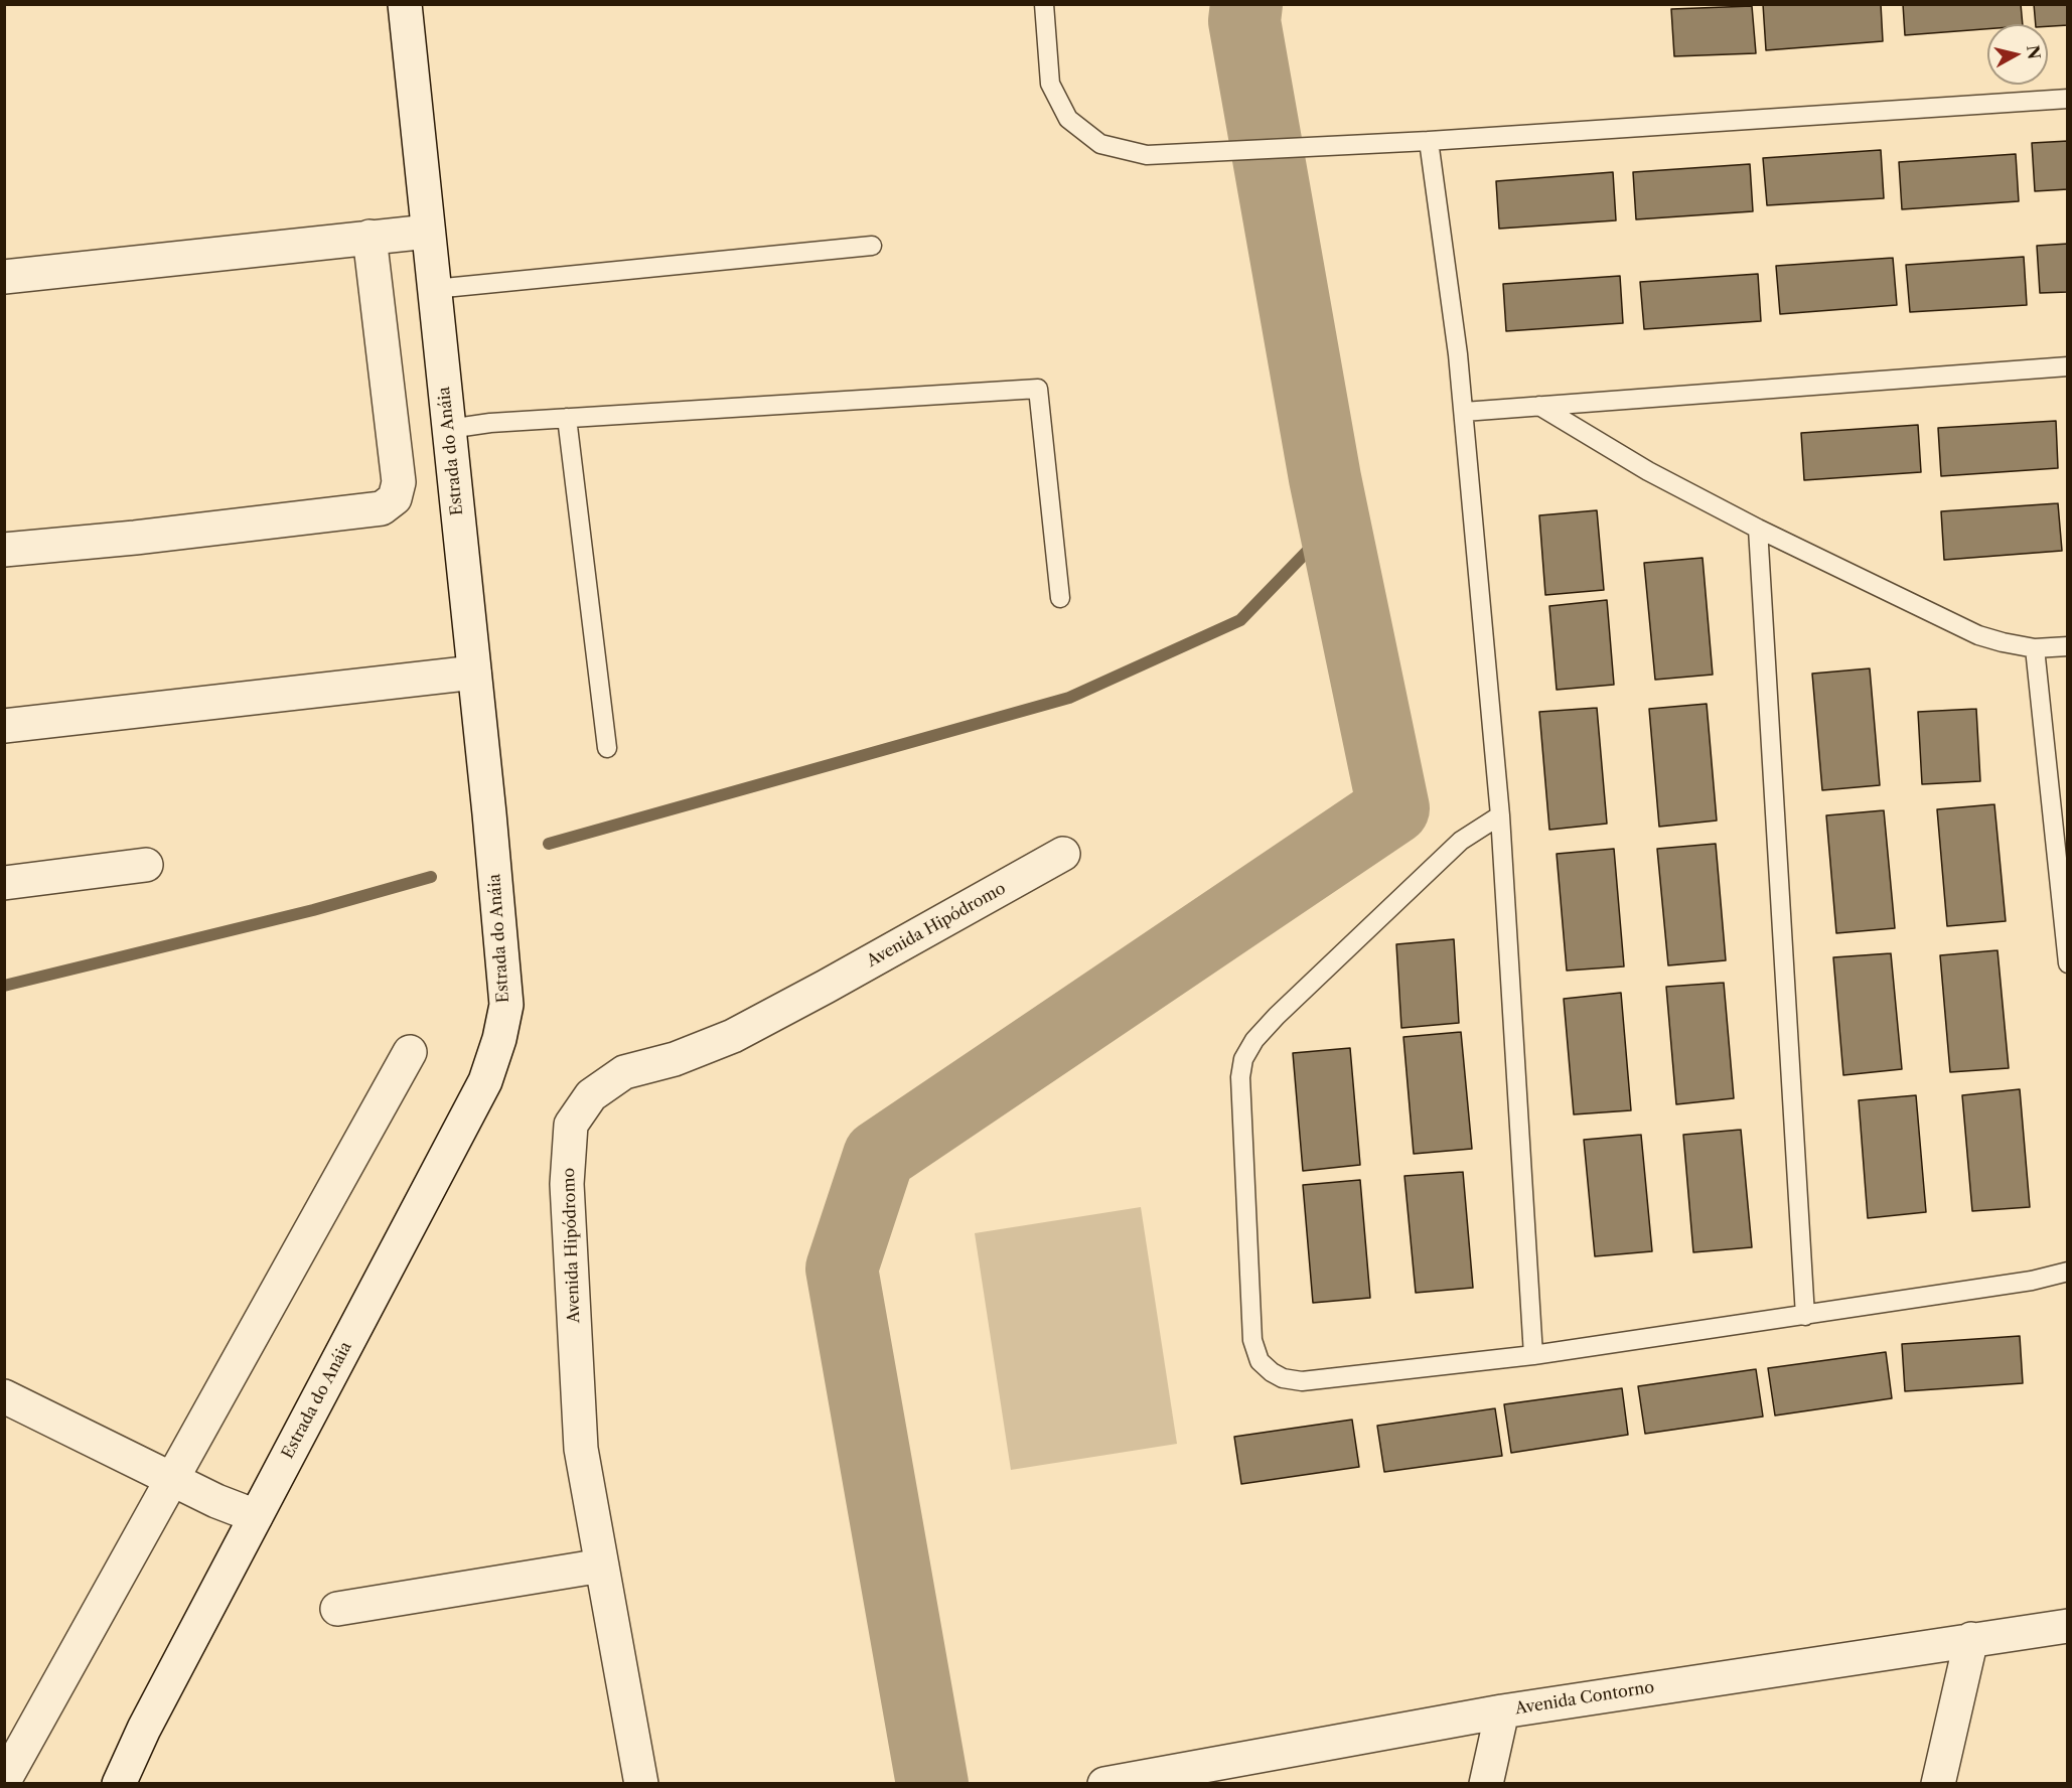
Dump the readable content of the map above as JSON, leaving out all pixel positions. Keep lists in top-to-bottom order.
{
  "streets": {
    "street": ["Estrada do Anáia", "Avenida Hipódromo", "Avenida Contorno"]
  },
  "north": "right"
}
